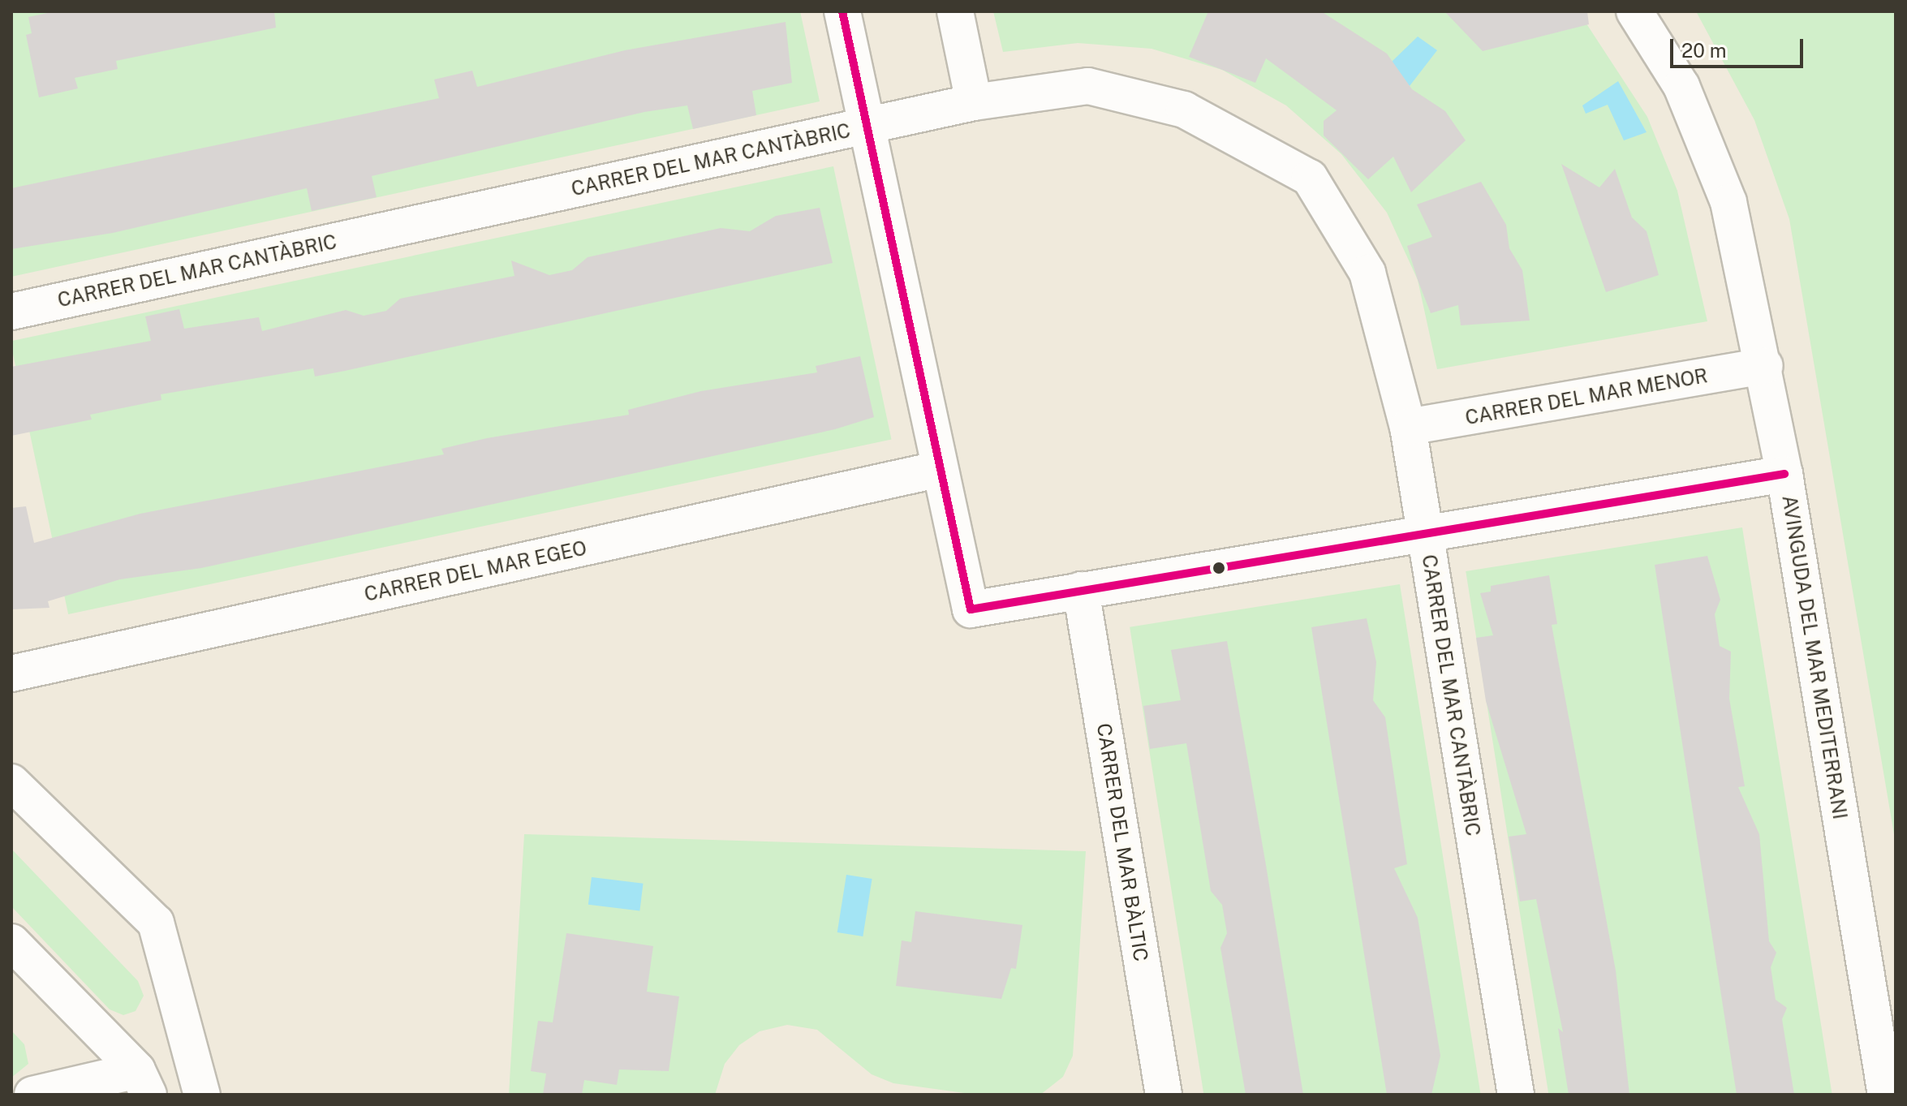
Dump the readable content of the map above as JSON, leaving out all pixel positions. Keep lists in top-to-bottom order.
{
  "streets": {
    "street": [
      "CARRER DEL MAR CANTÀBRIC",
      "CARRER DEL MAR MENOR",
      "CARRER DEL MAR EGEO",
      "AVINGUDA DEL MAR MEDITERRANI",
      "CARRER DEL MAR BÀLTIC"
    ]
  },
  "crossings": [
    ["CARRER DEL MAR CANTÀBRIC", "CARRER DEL MAR MENOR"],
    ["CARRER DEL MAR MENOR", "AVINGUDA DEL MAR MEDITERRANI"]
  ],
  "scale_bar": "20 m"
}
